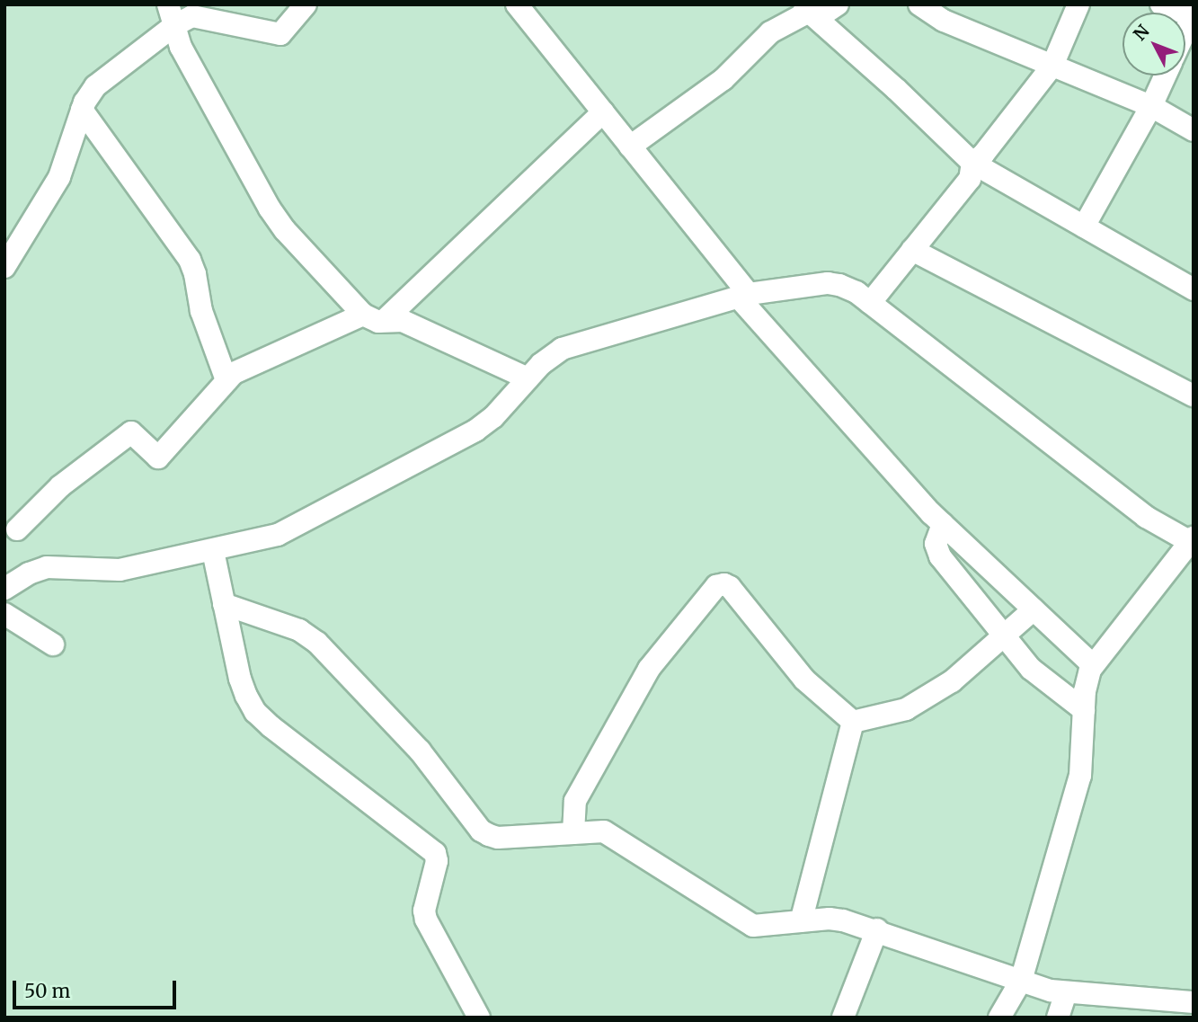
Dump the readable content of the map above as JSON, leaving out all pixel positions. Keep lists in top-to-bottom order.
{
  "scale_bar": "50 m",
  "north": "top left"
}
